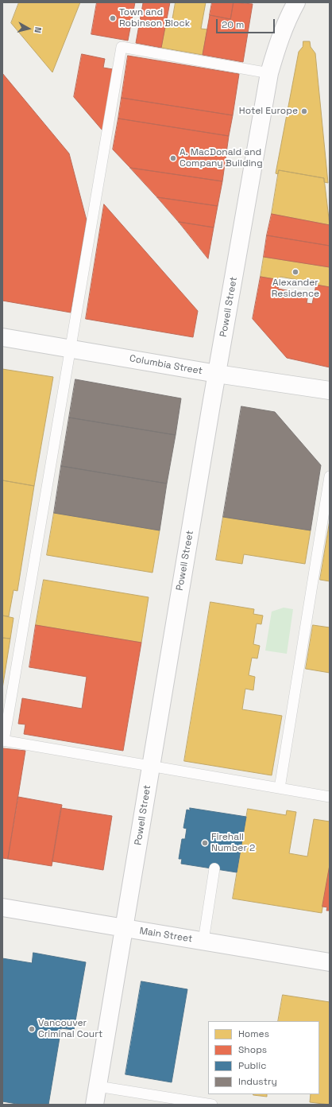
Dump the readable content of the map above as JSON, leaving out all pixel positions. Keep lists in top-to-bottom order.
{
  "streets": {
    "main road": ["Powell Street", "Columbia Street", "Main Street"]
  },
  "crossings": [
    ["Powell Street", "Columbia Street"],
    ["Powell Street", "Main Street"]
  ],
  "places": [
    "Town and Robinson Block",
    "Hotel Europe",
    "A. MacDonald and Company Building",
    "Alexander Residence",
    "Firehall Number 2",
    "Vancouver Criminal Court"
  ],
  "legend": [
    "Homes",
    "Shops",
    "Public",
    "Industry"
  ],
  "scale_bar": "20 m",
  "north": "right"
}
